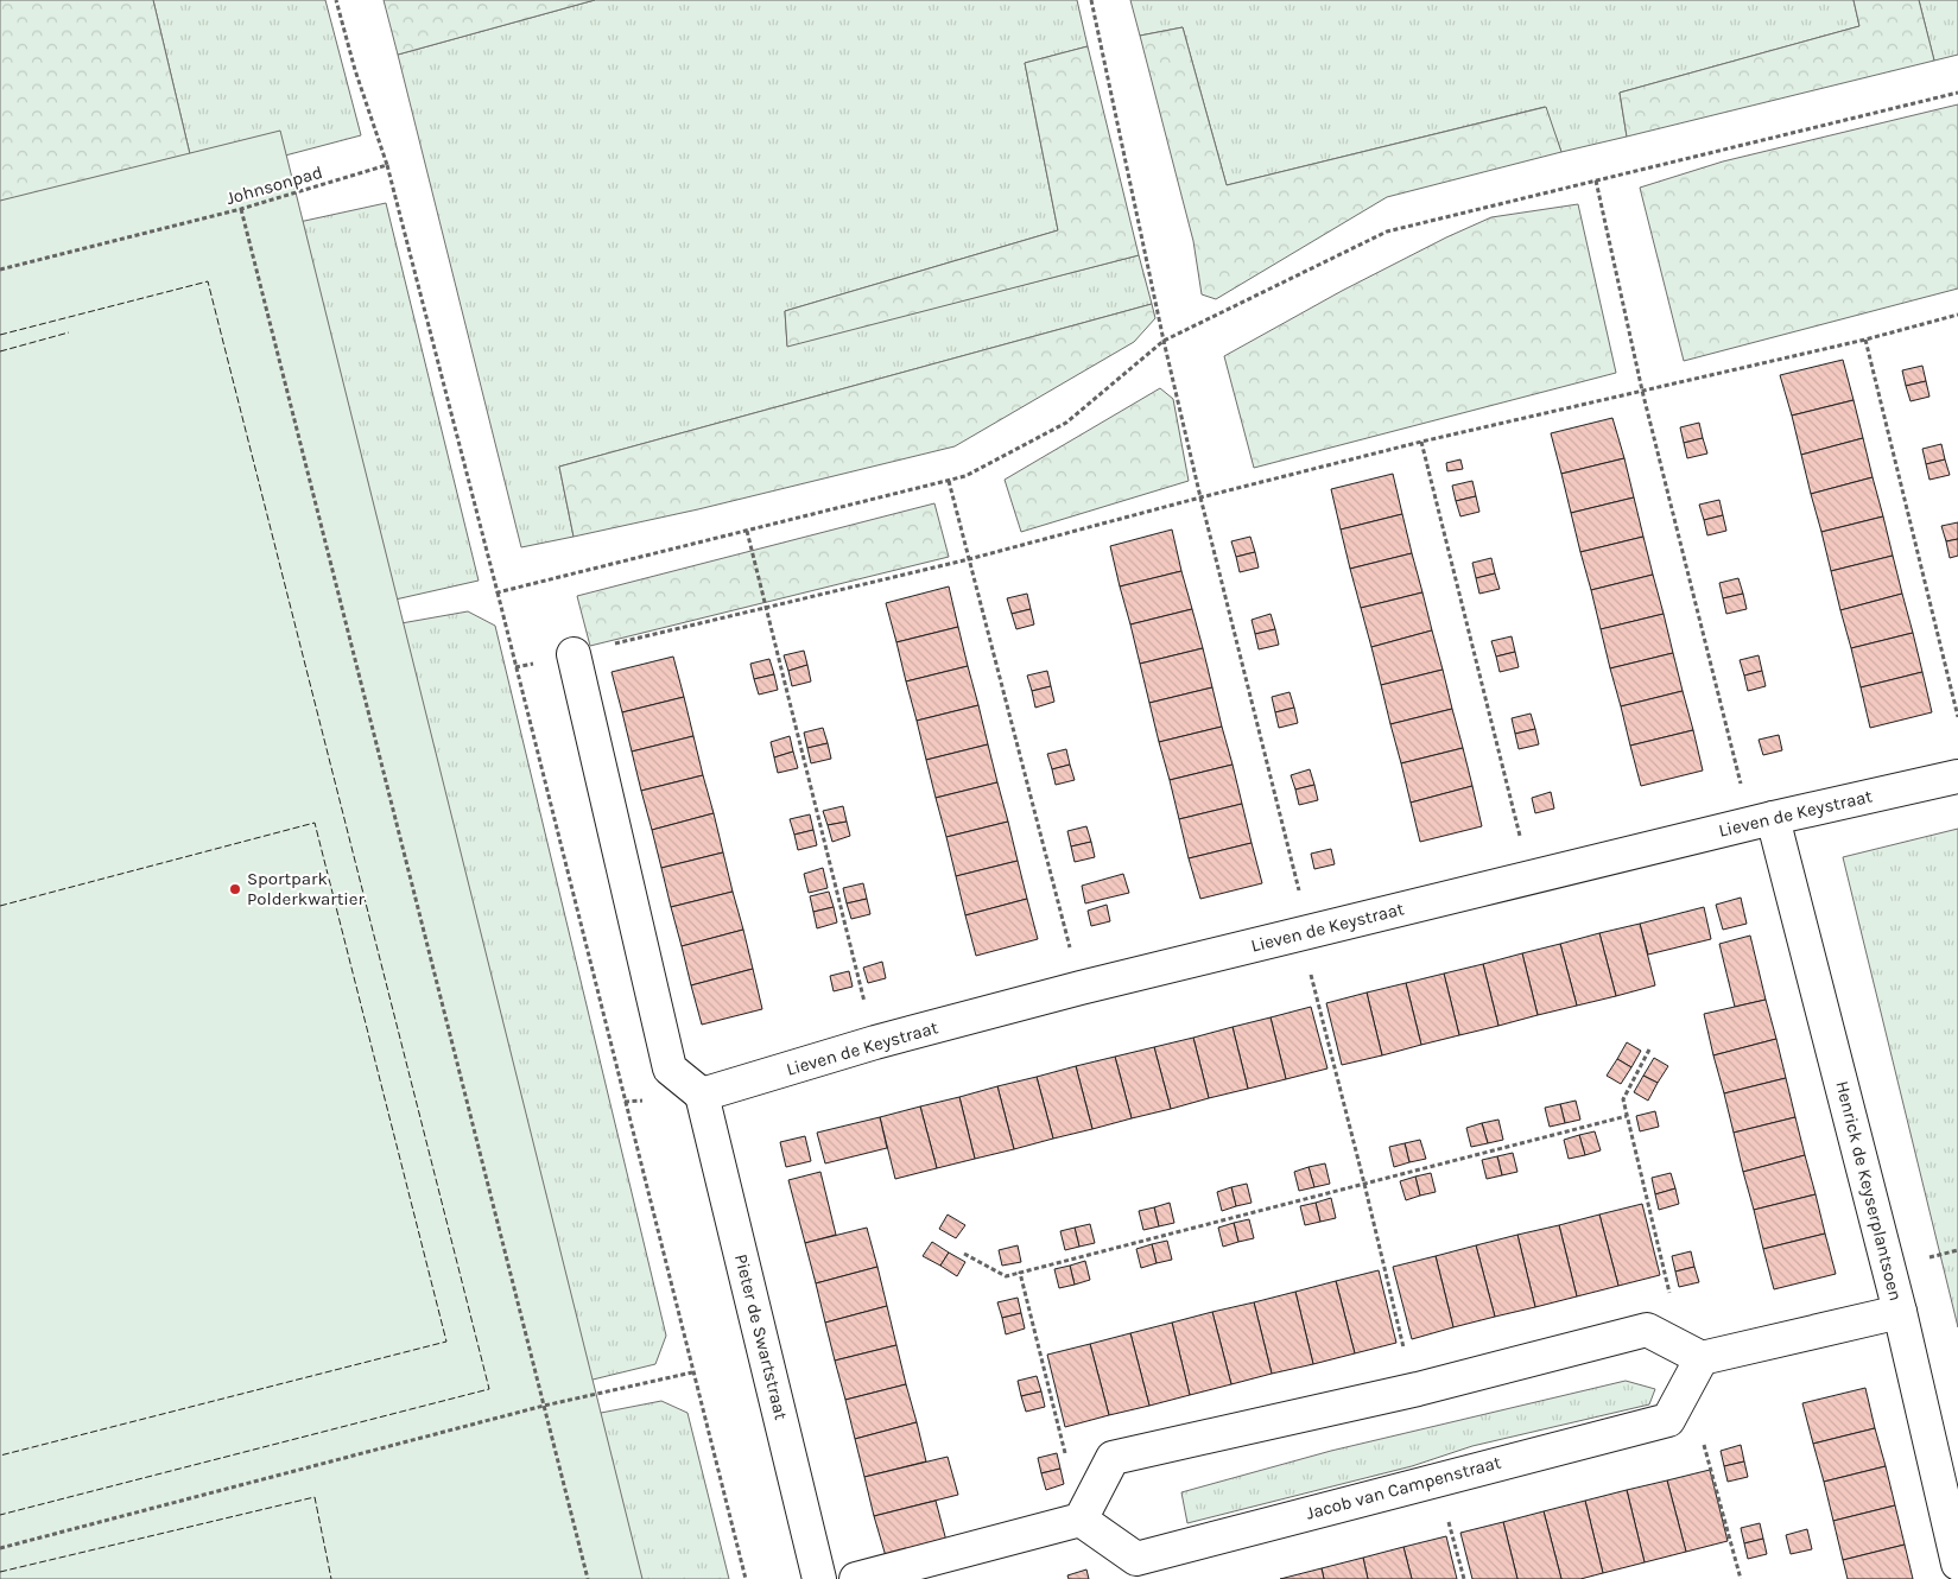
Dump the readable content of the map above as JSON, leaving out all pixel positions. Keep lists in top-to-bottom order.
{
  "streets": {
    "street": [
      "Lieven de Keystraat",
      "Henrick de Keyserplantsoen",
      "Pieter de Swartstraat",
      "Jacob van Campenstraat"
    ],
    "path": ["Johnsonpad"]
  },
  "crossings": [
    ["Lieven de Keystraat", "Henrick de Keyserplantsoen"],
    ["Lieven de Keystraat", "Pieter de Swartstraat"]
  ],
  "places": ["Sportpark Polderkwartier"]
}
